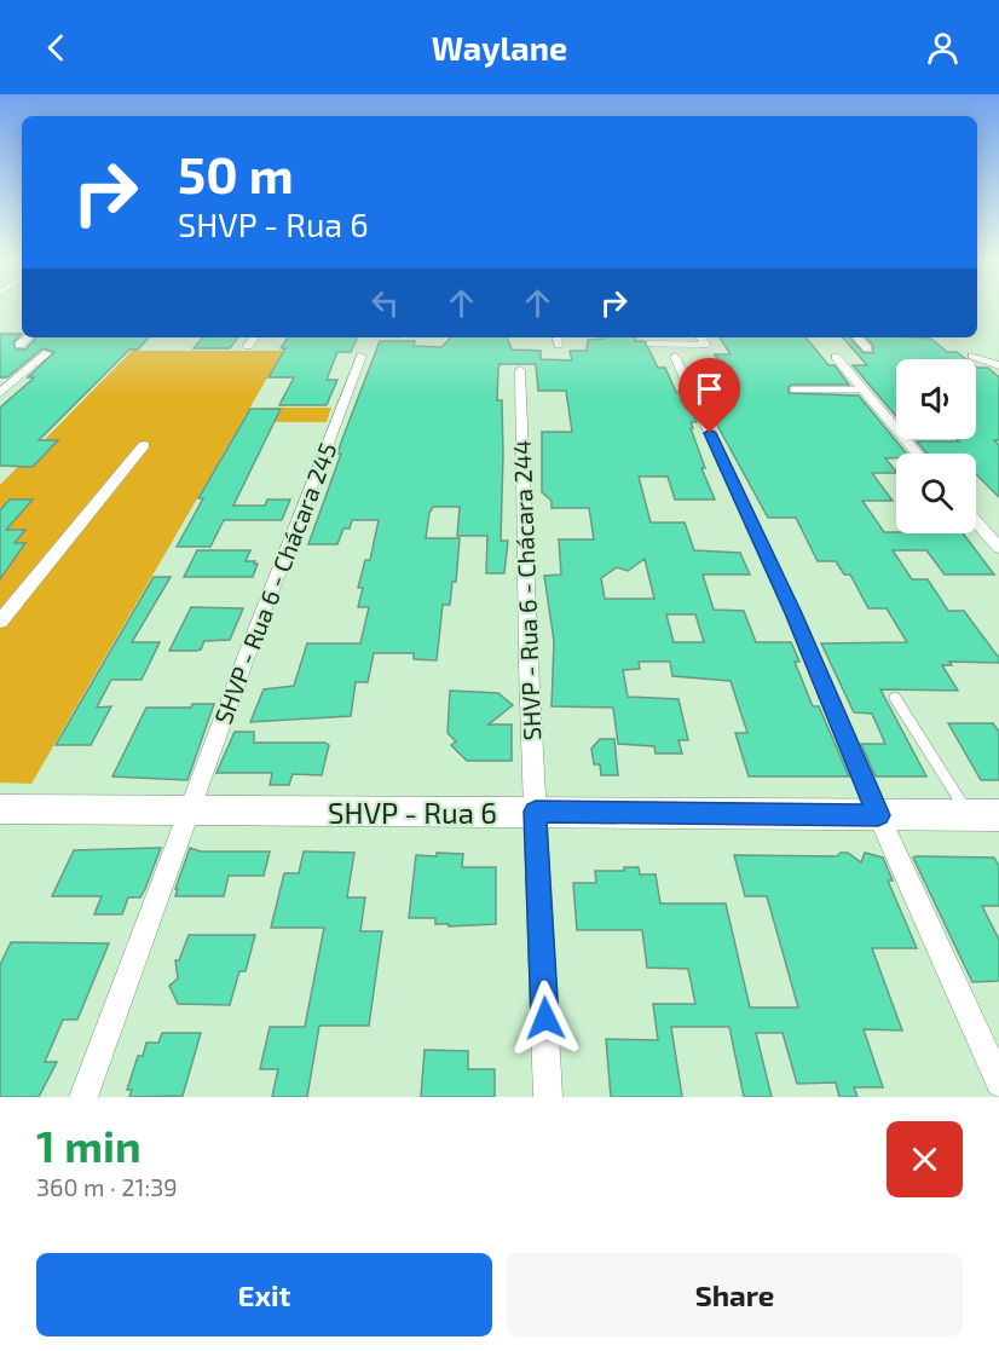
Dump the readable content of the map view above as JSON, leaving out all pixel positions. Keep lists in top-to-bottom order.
{
  "streets": {
    "street": ["SHVP - Rua 6 - Chácara 245", "SHVP - Rua 6 - Chácara 244", "SHVP - Rua 6"]
  },
  "crossings": [
    ["SHVP - Rua 6 - Chácara 245", "SHVP - Rua 6"],
    ["SHVP - Rua 6 - Chácara 244", "SHVP - Rua 6"]
  ],
  "page": {
    "header": "Waylane",
    "turn": ["50 m", "SHVP - Rua 6"],
    "heading": ["1 min", "360 m · 21:39"],
    "buttons": ["Exit", "Share"]
  }
}
